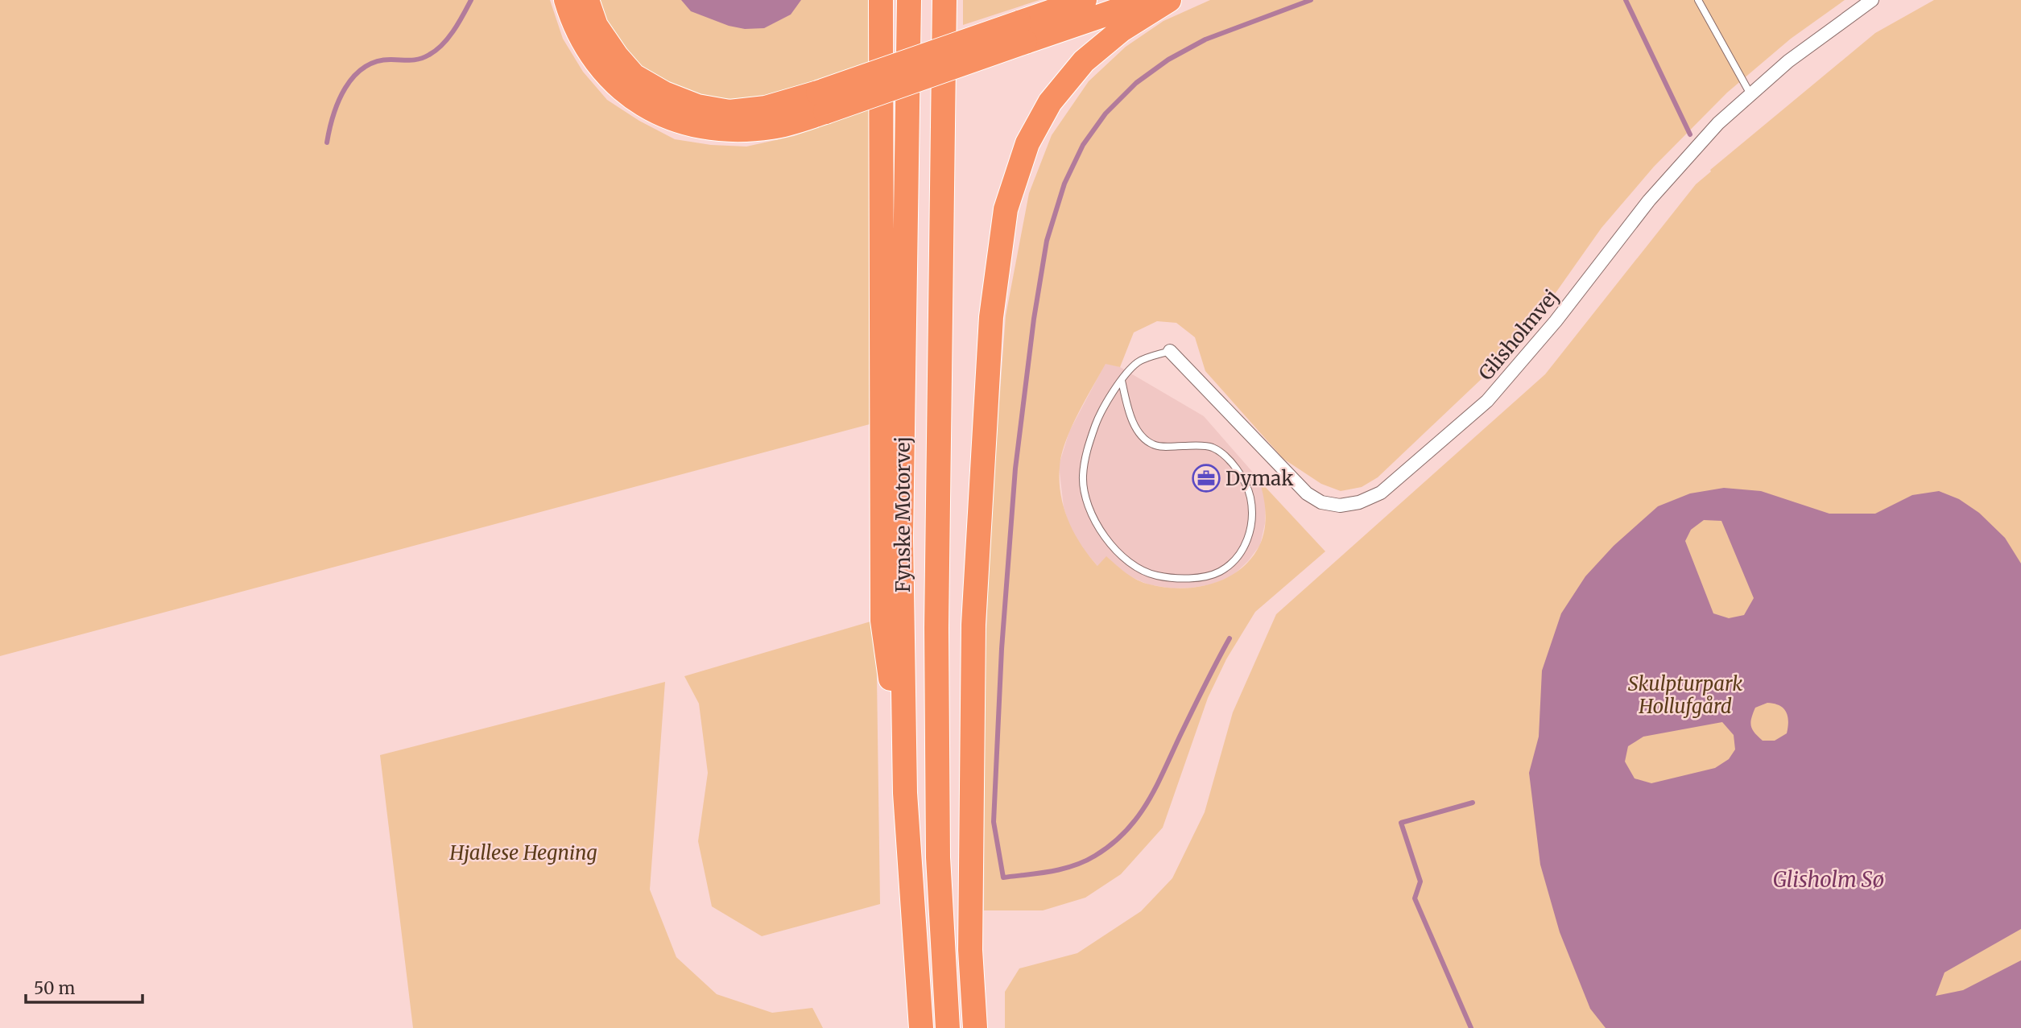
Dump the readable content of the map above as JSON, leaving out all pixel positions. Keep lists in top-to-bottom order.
{
  "streets": {
    "highway": ["Fynske Motorvej"],
    "street": ["Glisholmvej"]
  },
  "water": ["Glisholm Sø"],
  "parks": ["Skulpturpark Hollufgård", "Hjallese Hegning"],
  "places": {
    "office": ["Dymak"]
  },
  "scale_bar": "50 m"
}
